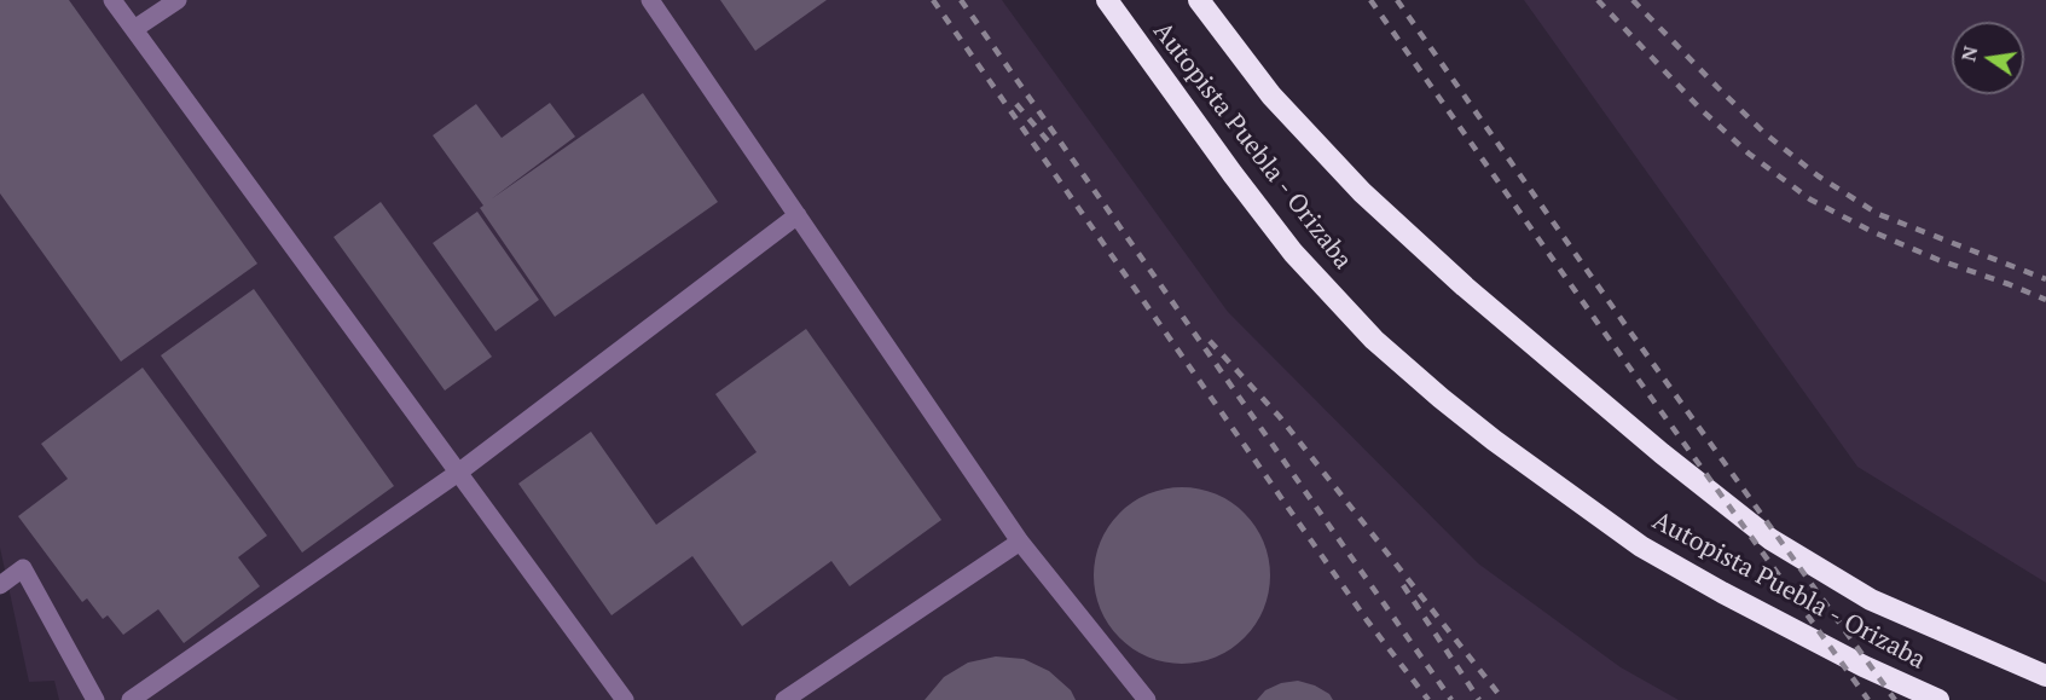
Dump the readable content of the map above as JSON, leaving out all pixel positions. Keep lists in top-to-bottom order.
{
  "streets": {
    "highway": ["Autopista Puebla - Orizaba"]
  },
  "north": "left"
}
